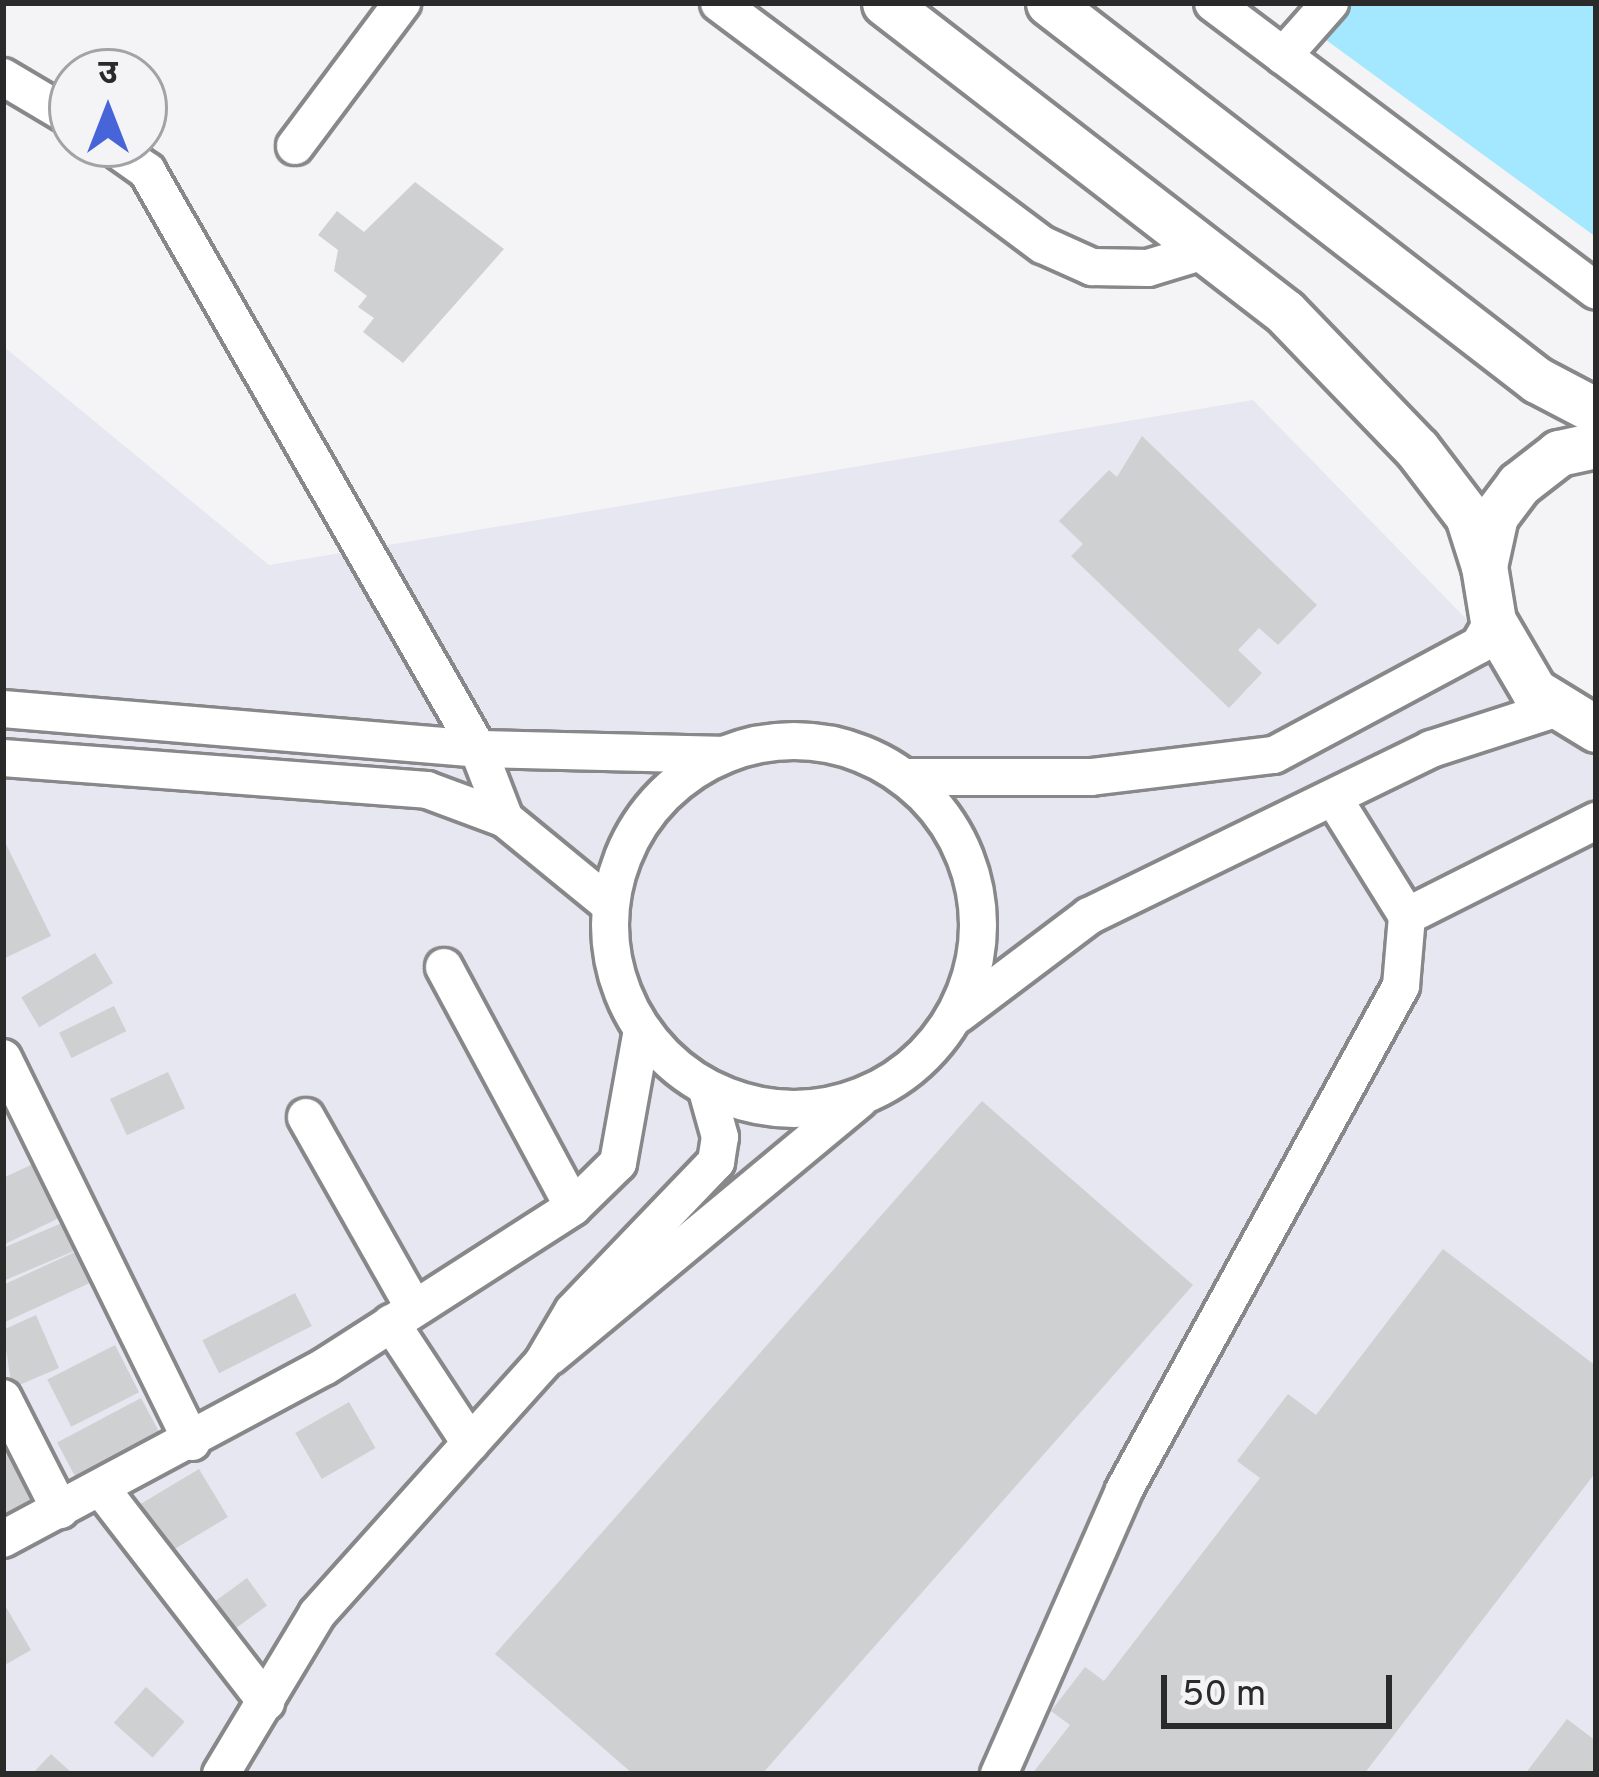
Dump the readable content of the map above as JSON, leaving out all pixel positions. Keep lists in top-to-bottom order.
{
  "scale_bar": "50 m",
  "north": "top"
}
